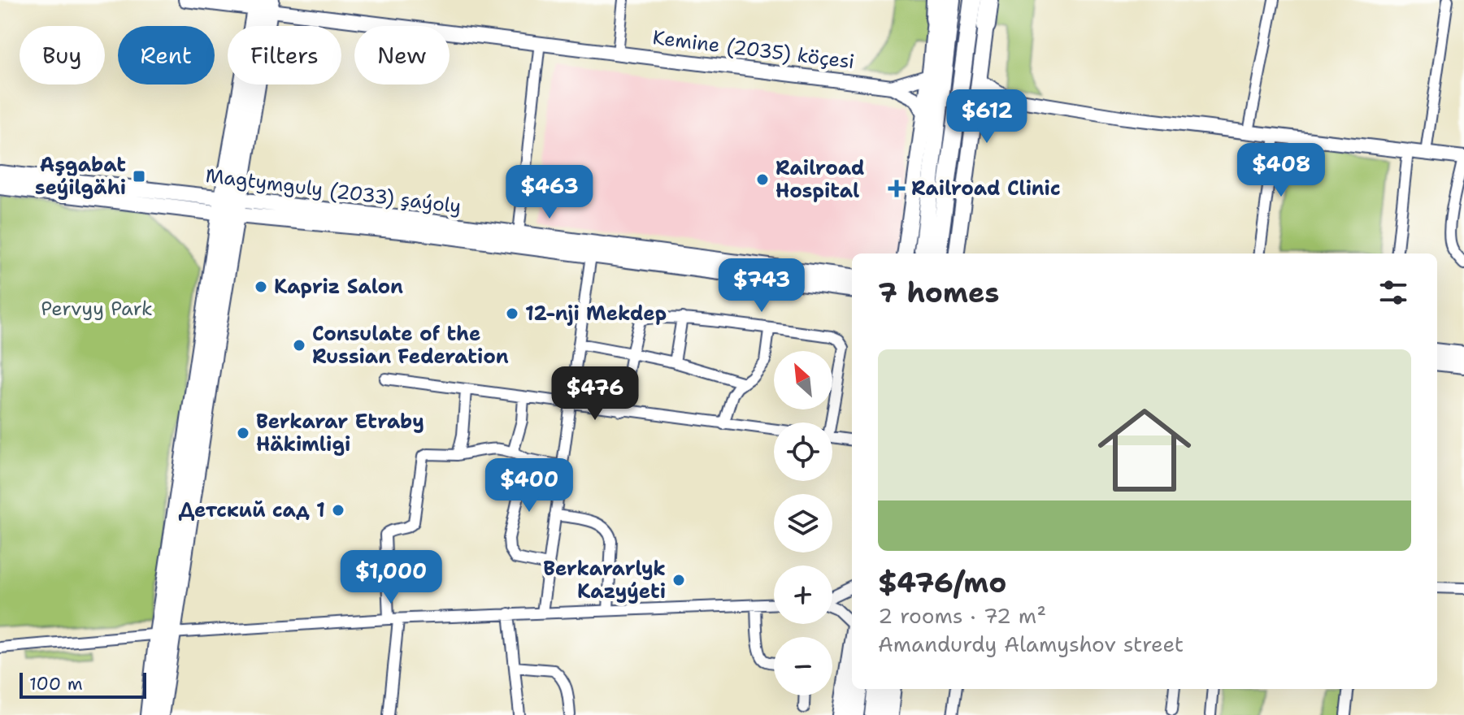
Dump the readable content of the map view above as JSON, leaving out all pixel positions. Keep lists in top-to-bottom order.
{
  "streets": {
    "main road": ["Magtymguly (2033) şaýoly"],
    "street": ["Kemine (2035) köçesi"]
  },
  "parks": ["Pervyy Park"],
  "places": {
    "transit": ["Aşgabat seýilgähi"],
    "other": [
      "Railroad Hospital",
      "Kapriz Salon",
      "12-nji Mekdep",
      "Consulate of the Russian Federation",
      "Berkarar Etraby Häkimligi",
      "Детский сад 1",
      "Berkararlyk Kazyýeti"
    ],
    "health": ["Railroad Clinic"]
  },
  "scale_bar": "100 m",
  "north": "top left",
  "page": {
    "chip": [
      "Buy",
      "Rent",
      "Filters",
      "New"
    ],
    "price": [
      "$612",
      "$408",
      "$463",
      "$743",
      "$476",
      "$400",
      "$1,000"
    ],
    "heading": "7 homes",
    "list": [
      {
        "name": "$476/mo",
        "note": "2 rooms · 72 m² · Amandurdy Alamyshov street"
      }
    ],
    "map_buttons": ["+", "−"],
    "scale": "100 m"
  }
}
